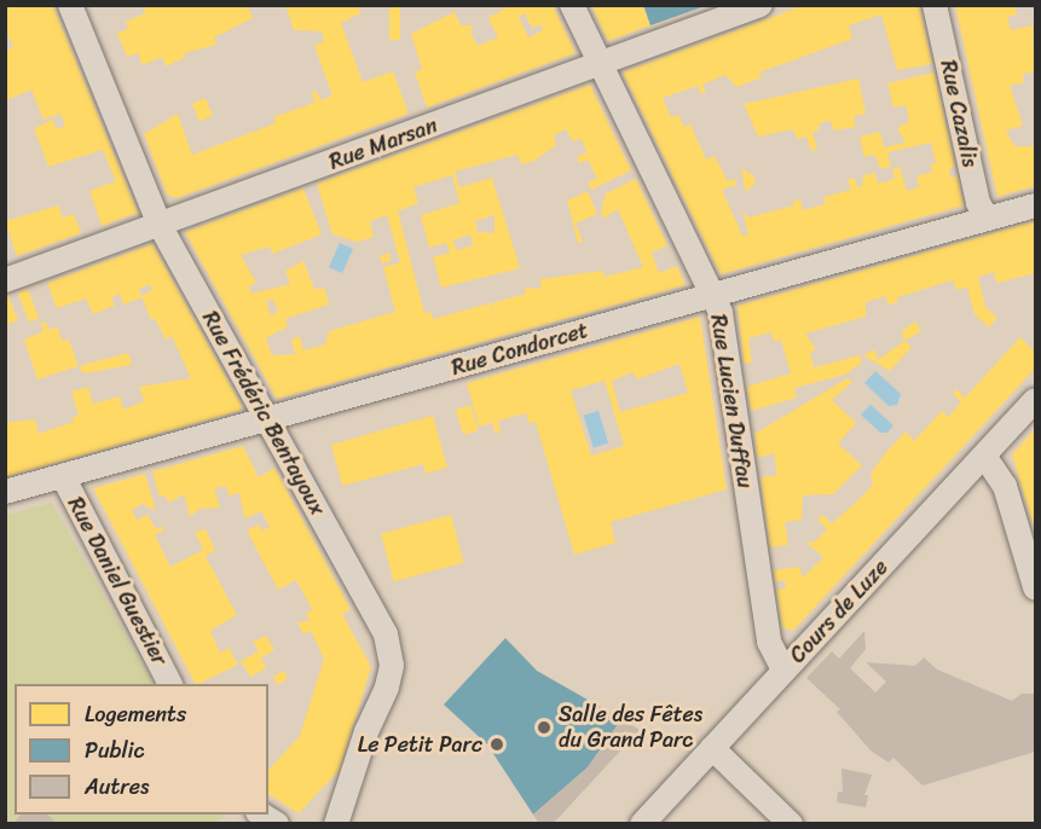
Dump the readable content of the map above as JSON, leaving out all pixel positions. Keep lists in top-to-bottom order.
{
  "streets": {
    "street": [
      "Rue Cazalis",
      "Rue Marsan",
      "Rue Condorcet",
      "Rue Lucien Duffau",
      "Rue Frédéric Bentayoux",
      "Rue Daniel Guestier",
      "Cours de Luze"
    ]
  },
  "crossings": [
    ["Rue Cazalis", "Rue Condorcet"],
    ["Rue Marsan", "Rue Lucien Duffau"],
    ["Rue Marsan", "Rue Frédéric Bentayoux"],
    ["Rue Condorcet", "Rue Lucien Duffau"],
    ["Rue Condorcet", "Rue Frédéric Bentayoux"],
    ["Rue Condorcet", "Rue Daniel Guestier"],
    ["Rue Lucien Duffau", "Cours de Luze"]
  ],
  "places": ["Salle des Fêtes du Grand Parc", "Le Petit Parc"],
  "legend": ["Logements", "Public", "Autres"]
}
